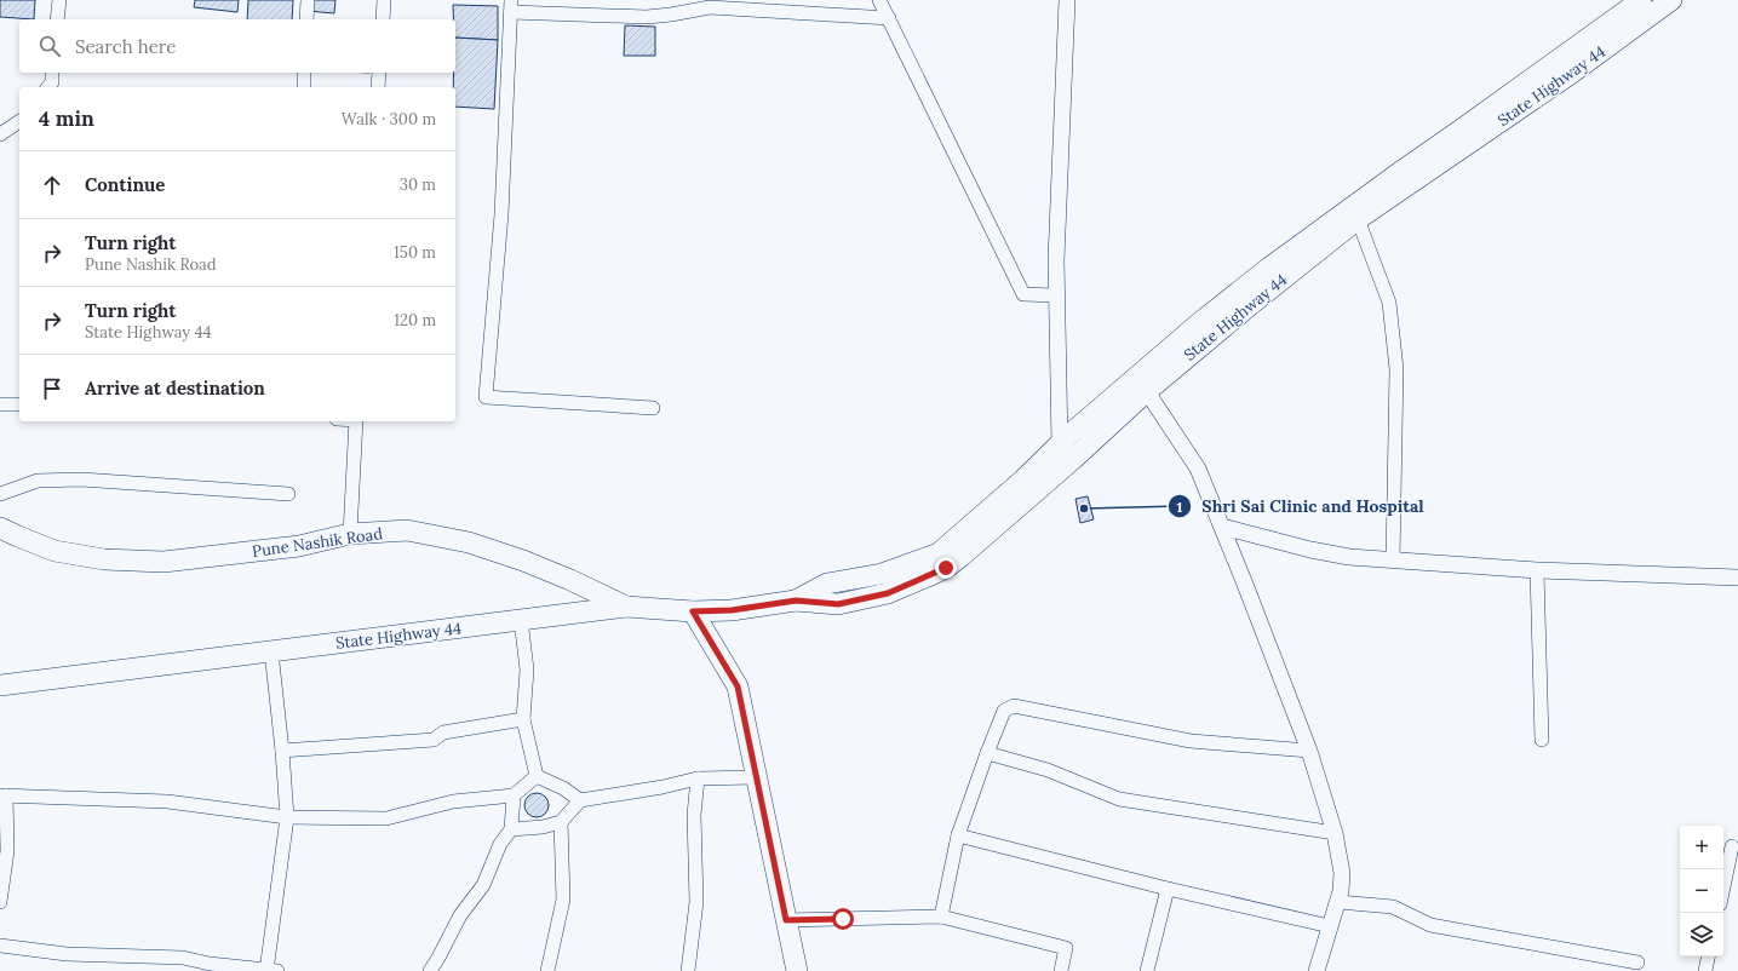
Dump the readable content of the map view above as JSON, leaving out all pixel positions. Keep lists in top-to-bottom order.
{
  "streets": {
    "main road": ["State Highway 44", "Pune Nashik Road"]
  },
  "crossings": [
    ["State Highway 44", "Pune Nashik Road"]
  ],
  "places": ["Shri Sai Clinic and Hospital"],
  "page": {
    "search": "Search here",
    "heading": ["4 min", "Walk · 300 m"],
    "list": [
      ["Continue", "30 m"],
      ["Turn right", "Pune Nashik Road", "150 m"],
      ["Turn right", "State Highway 44", "120 m"],
      "Arrive at destination"
    ],
    "map_buttons": ["+", "−"]
  }
}
